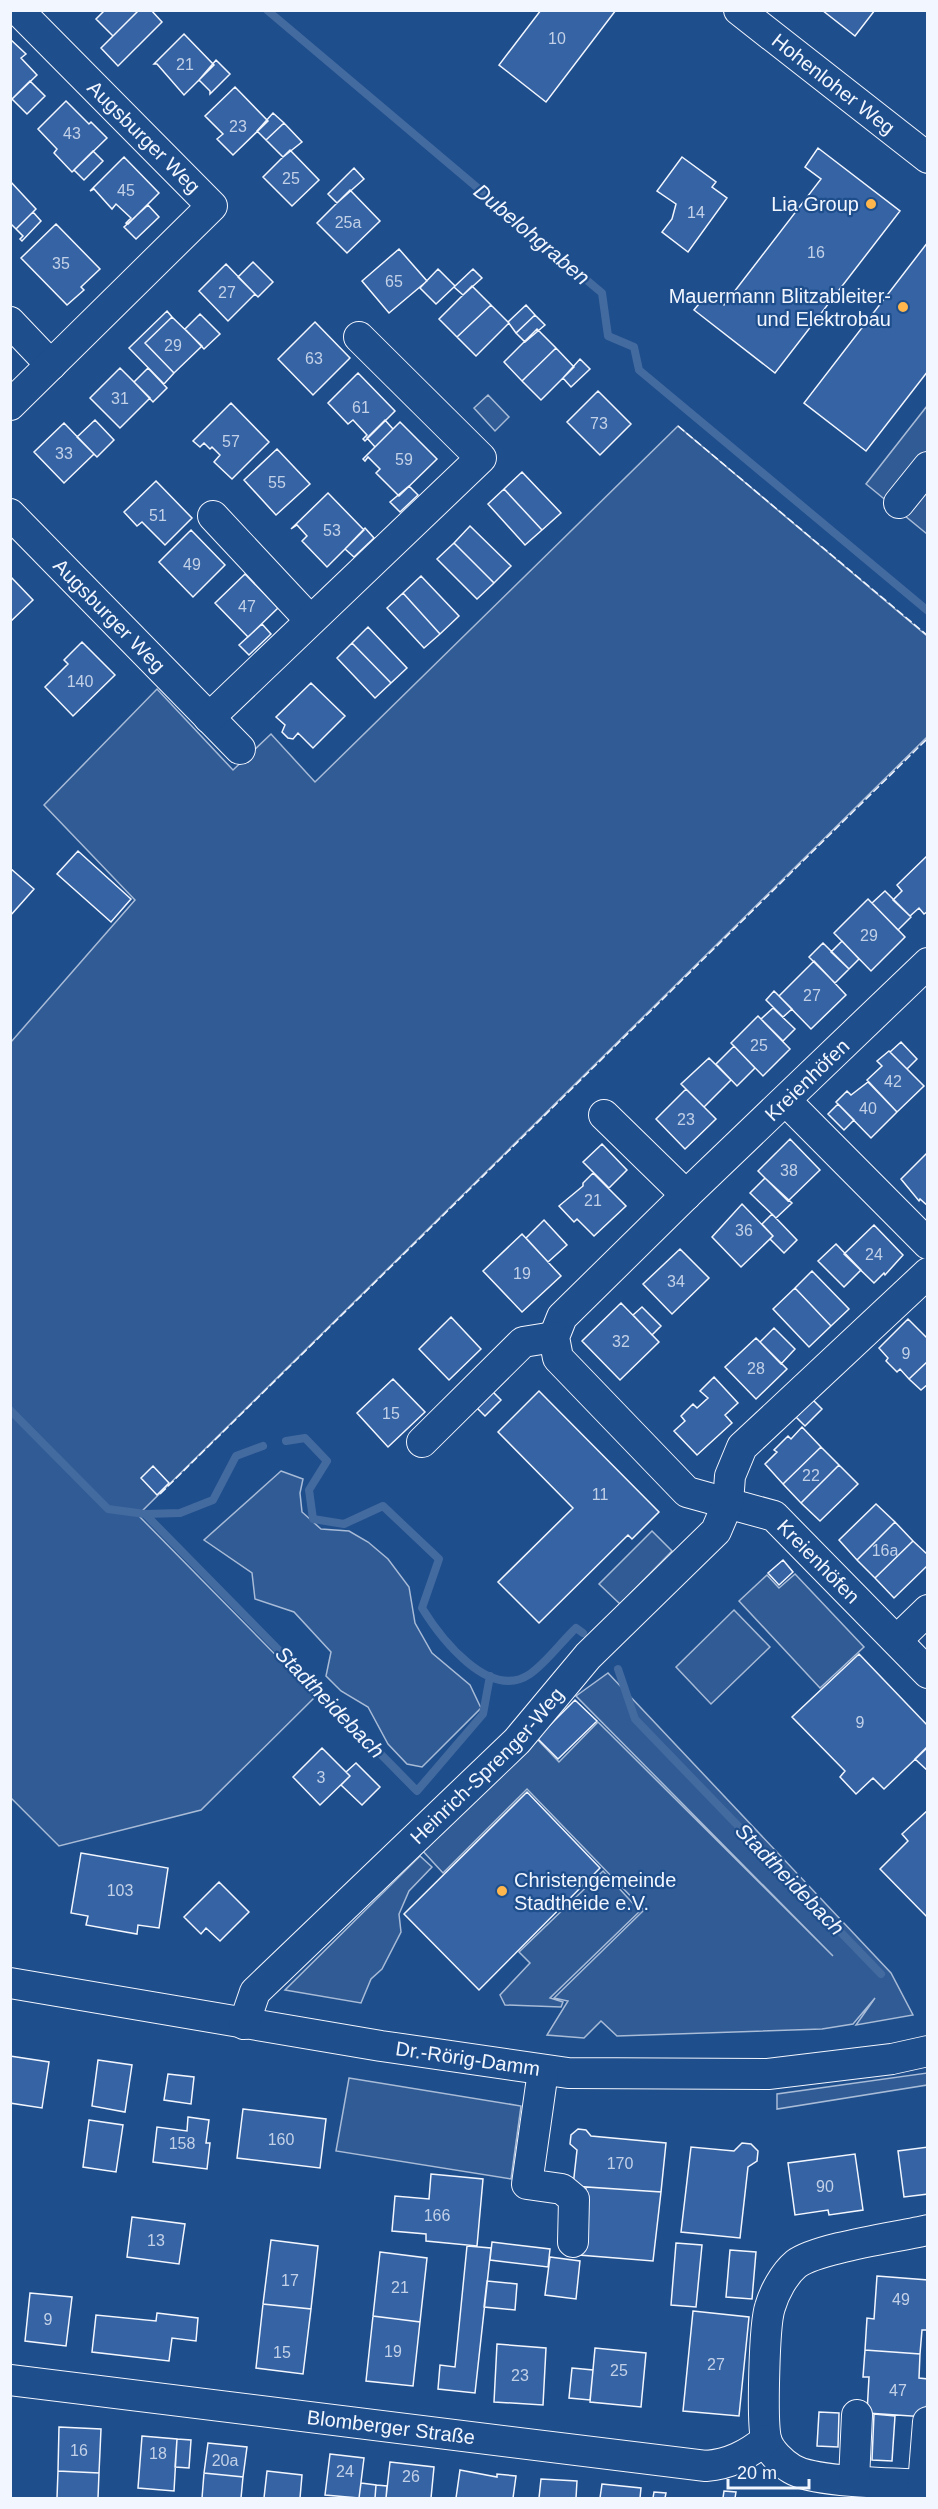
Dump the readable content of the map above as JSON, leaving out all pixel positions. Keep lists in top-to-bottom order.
{
  "streets": {
    "street": [
      "Hohenloher Weg",
      "Augsburger Weg",
      "Kreienhöfen",
      "Heinrich-Sprenger-Weg",
      "Dr.-Rörig-Damm",
      "Blomberger Straße"
    ]
  },
  "crossings": [
    ["Kreienhöfen", "Heinrich-Sprenger-Weg"],
    ["Heinrich-Sprenger-Weg", "Dr.-Rörig-Damm"]
  ],
  "water": ["Dubelohgraben", "Stadtheidebach"],
  "places": ["Lia Group", "Mauermann Blitzableiter- und Elektrobau", "Christengemeinde Stadtheide e.V."],
  "house_numbers": [
    "10",
    "21",
    "23",
    "43",
    "25",
    "45",
    "14",
    "25a",
    "16",
    "35",
    "65",
    "27",
    "29",
    "63",
    "31",
    "61",
    "73",
    "57",
    "33",
    "59",
    "55",
    "51",
    "53",
    "49",
    "47",
    "140",
    "29",
    "27",
    "25",
    "42",
    "40",
    "23",
    "38",
    "21",
    "36",
    "24",
    "19",
    "34",
    "32",
    "9",
    "28",
    "15",
    "22",
    "11",
    "16a",
    "9",
    "3",
    "103",
    "160",
    "158",
    "170",
    "90",
    "166",
    "13",
    "17",
    "21",
    "49",
    "9",
    "19",
    "15",
    "27",
    "25",
    "23",
    "47",
    "16",
    "18",
    "20a",
    "24",
    "26"
  ],
  "scale_bar": "20 m"
}
